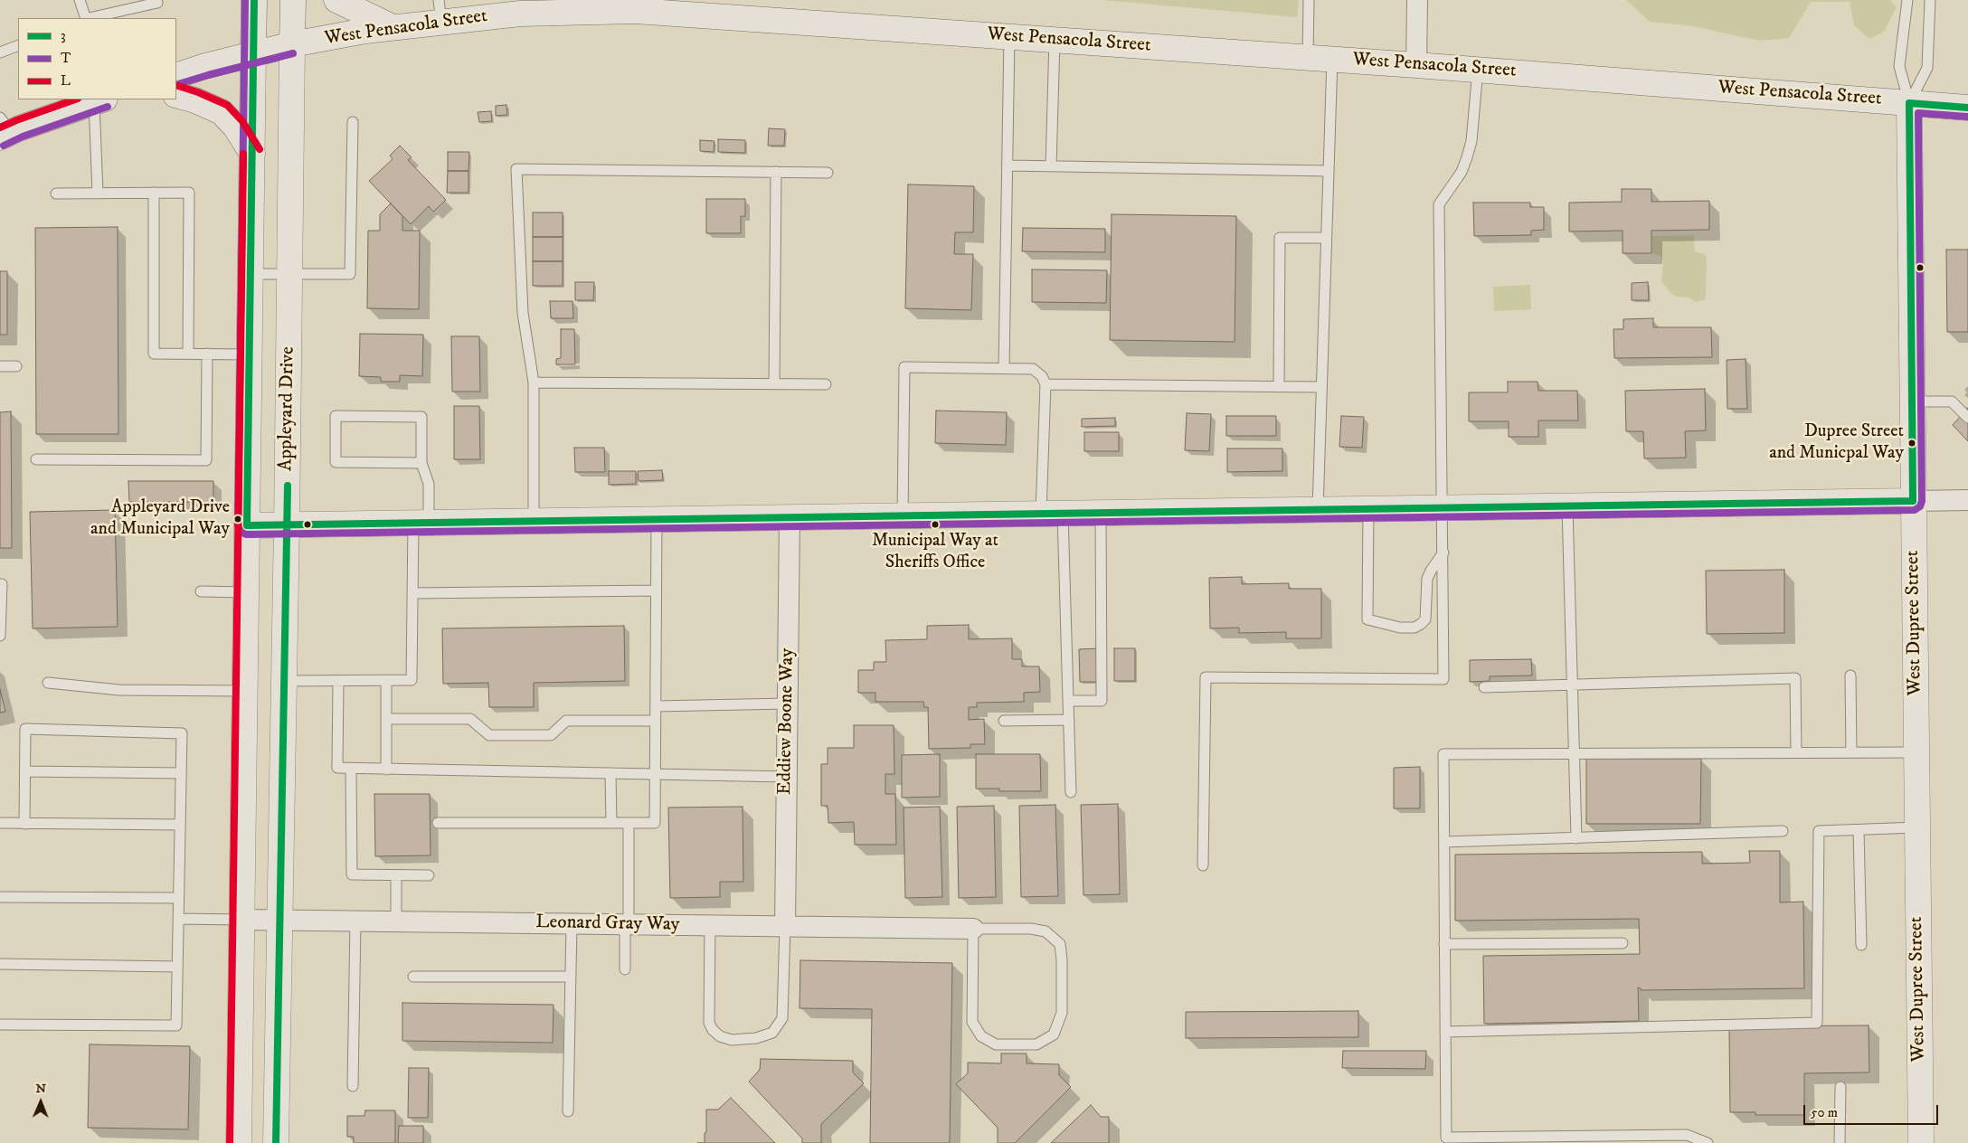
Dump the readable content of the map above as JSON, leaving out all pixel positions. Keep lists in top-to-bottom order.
{
  "streets": {
    "street": [
      "West Pensacola Street",
      "Appleyard Drive",
      "West Dupree Street",
      "Eddiew Boone Way",
      "Leonard Gray Way"
    ]
  },
  "crossings": [
    ["West Pensacola Street", "Appleyard Drive"],
    ["West Pensacola Street", "West Dupree Street"],
    ["Appleyard Drive", "Leonard Gray Way"],
    ["Eddiew Boone Way", "Leonard Gray Way"]
  ],
  "places": ["Dupree Street and Municpal Way", "Appleyard Drive and Municipal Way", "Municipal Way at Sheriffs Office"],
  "lines": ["transit line 3", "transit line T", "transit line L"],
  "legend": ["3", "T", "L"],
  "scale_bar": "50 m",
  "north": "top"
}
